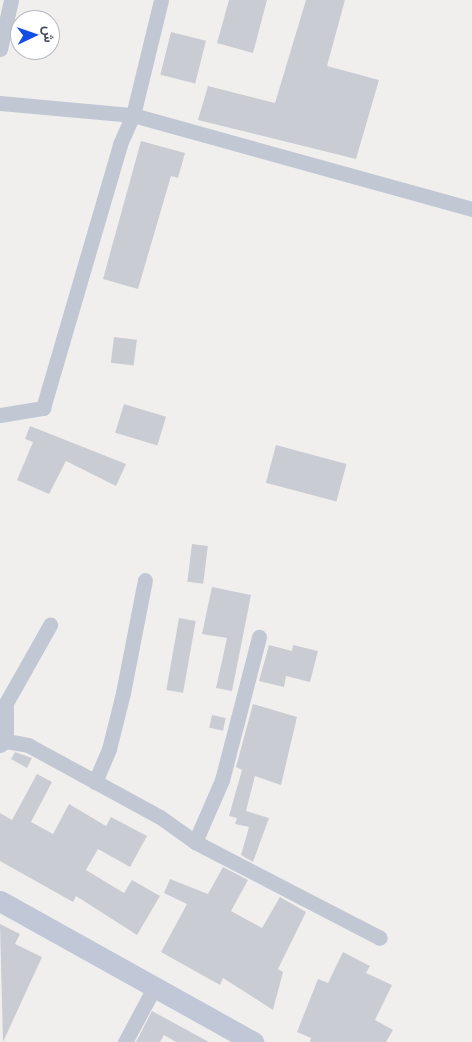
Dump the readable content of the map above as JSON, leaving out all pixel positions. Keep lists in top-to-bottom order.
{
  "north": "right"
}
